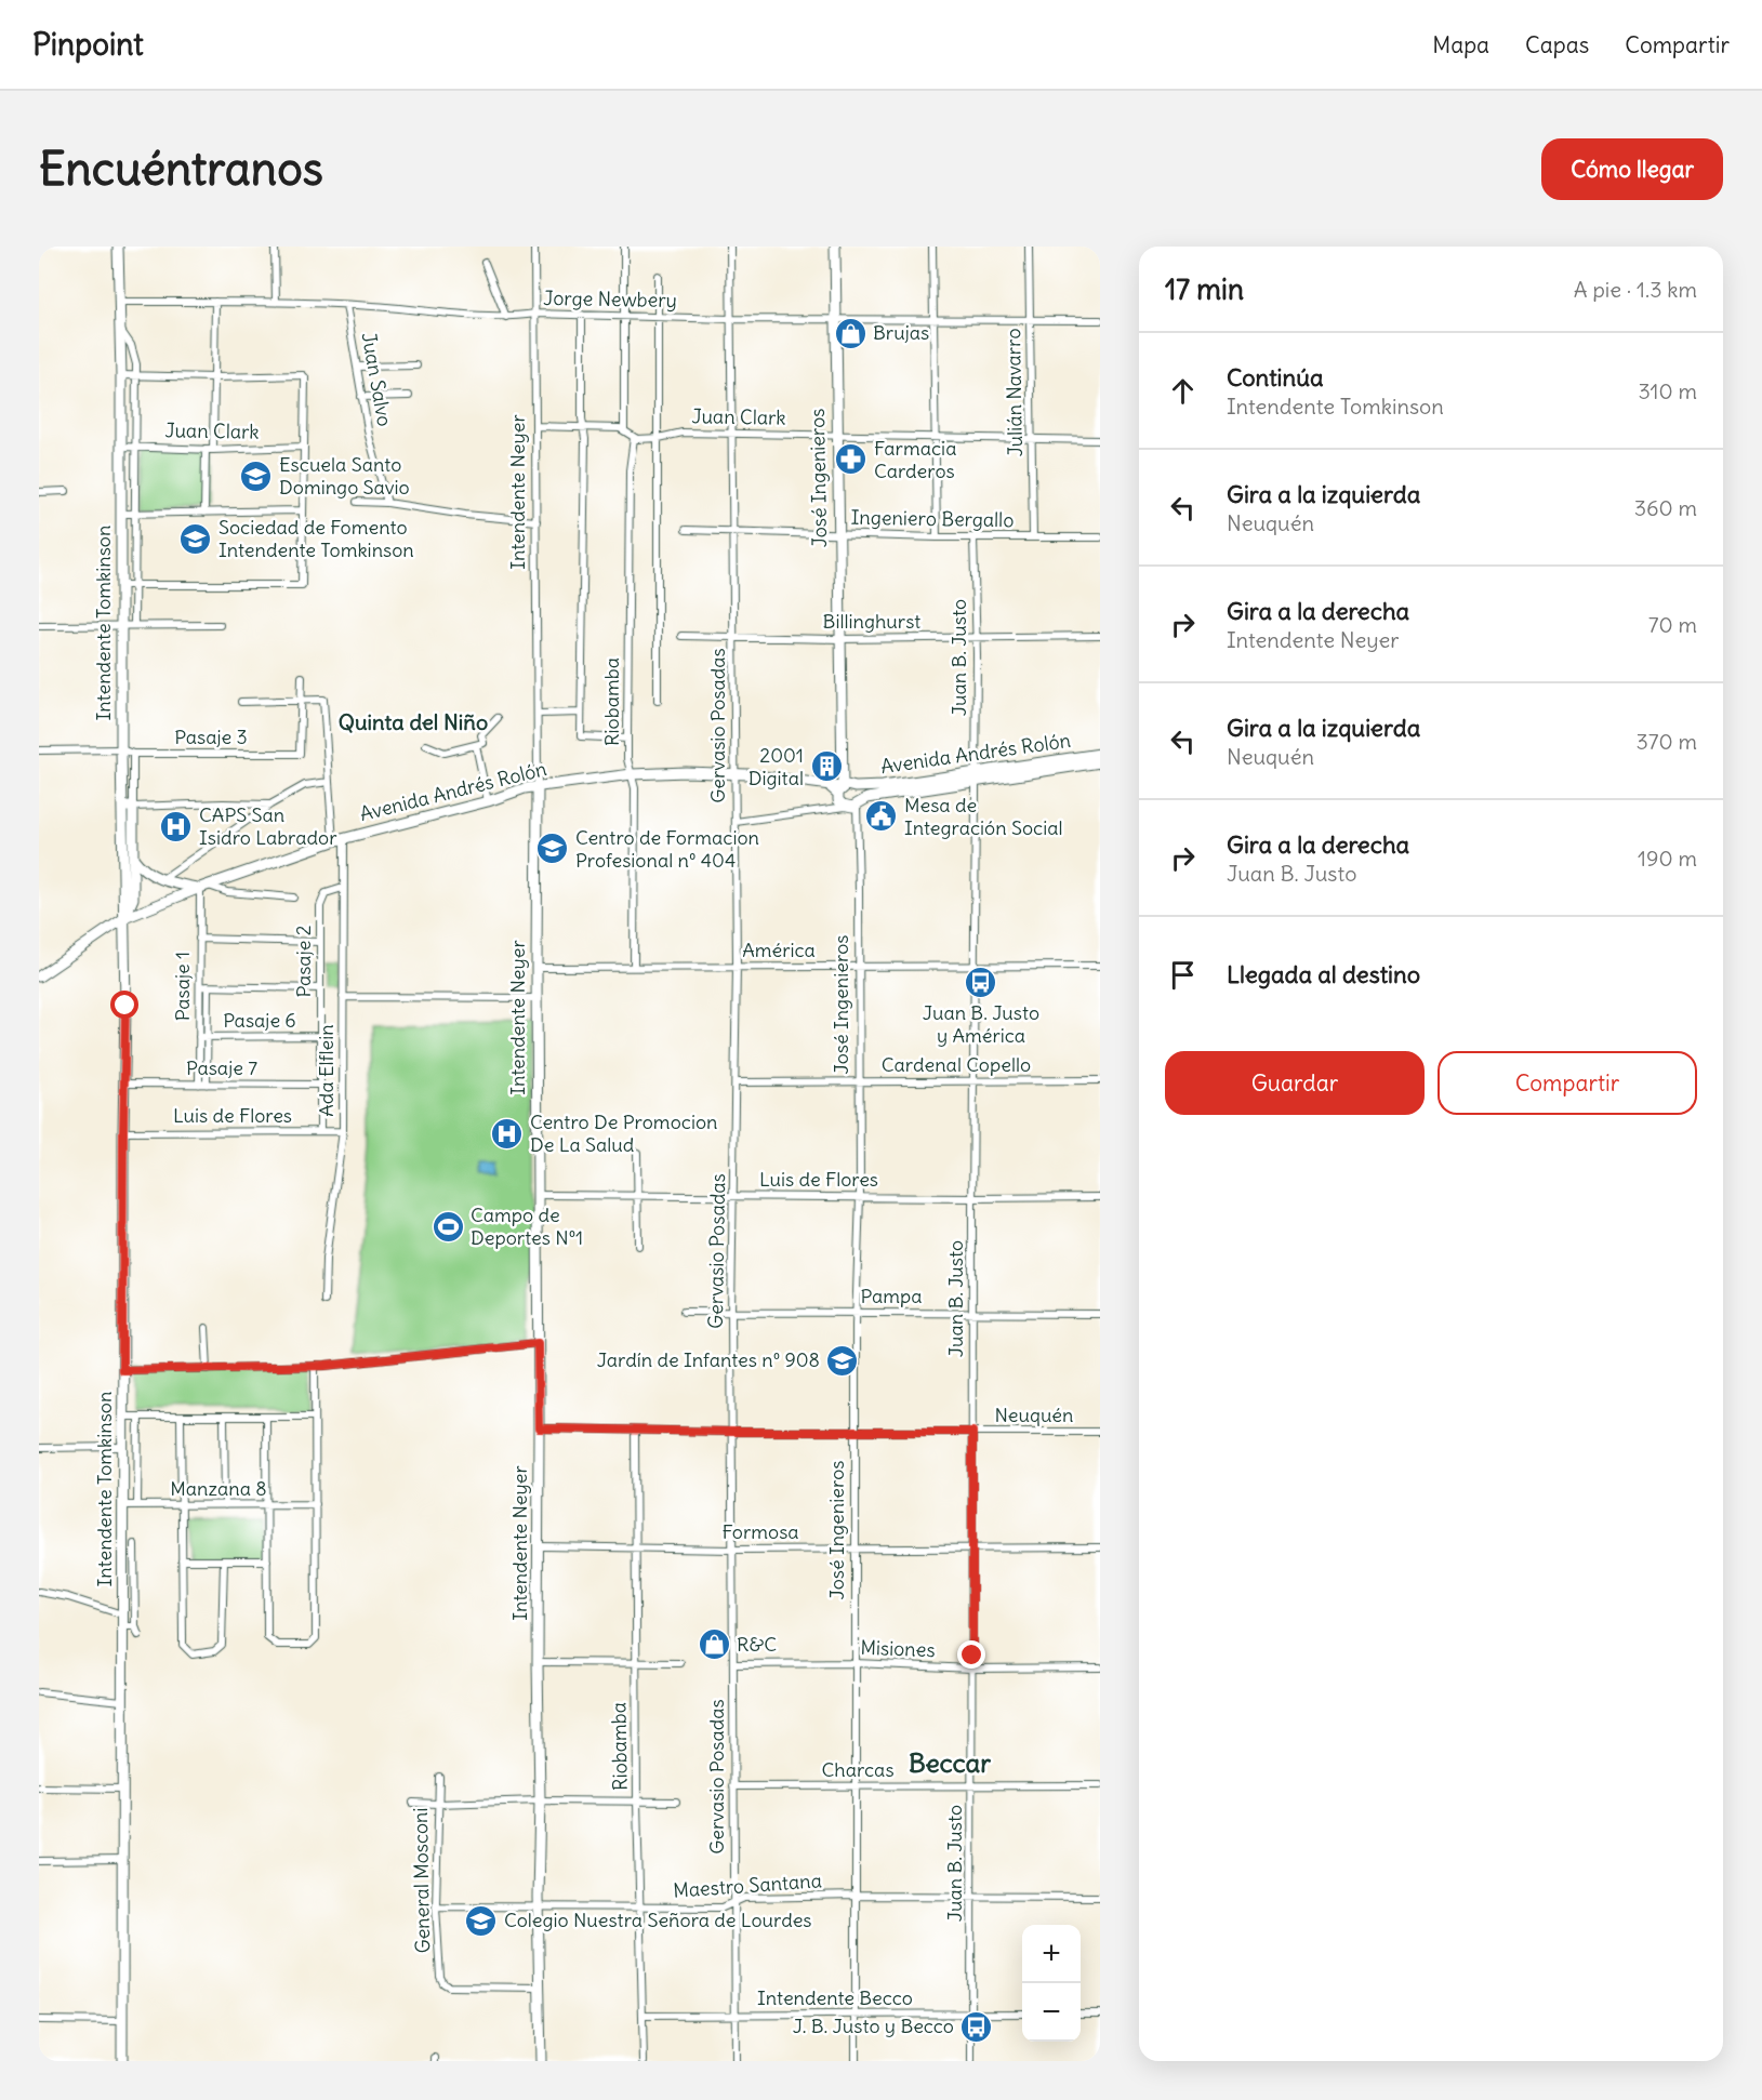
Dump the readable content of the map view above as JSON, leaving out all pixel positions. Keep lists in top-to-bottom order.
{
  "streets": {
    "street": [
      "Jorge Newbery",
      "Juan Salvo",
      "Julián Navarro",
      "Juan Clark",
      "José Ingenieros",
      "Intendente Neyer",
      "Ingeniero Bergallo",
      "Billinghurst",
      "Intendente Tomkinson",
      "Juan B. Justo",
      "Riobamba",
      "Gervasio Posadas",
      "Pasaje 3",
      "Avenida Andrés Rolón",
      "América",
      "Pasaje 2",
      "Pasaje 1",
      "Pasaje 6",
      "Cardenal Copello",
      "Pasaje 7",
      "Ada Elflein",
      "Luis de Flores",
      "Pampa",
      "Neuquén",
      "Manzana 8",
      "Formosa",
      "Misiones",
      "Charcas",
      "General Mosconi",
      "Maestro Santana",
      "Intendente Becco"
    ]
  },
  "crossings": [
    ["Jorge Newbery", "Juan Salvo"],
    ["Jorge Newbery", "Julián Navarro"],
    ["Jorge Newbery", "José Ingenieros"],
    ["Jorge Newbery", "Intendente Neyer"],
    ["Jorge Newbery", "Intendente Tomkinson"],
    ["Jorge Newbery", "Gervasio Posadas"],
    ["Julián Navarro", "Juan Clark"],
    ["Julián Navarro", "Ingeniero Bergallo"],
    ["Juan Clark", "José Ingenieros"],
    ["Juan Clark", "Intendente Tomkinson"],
    ["Juan Clark", "Riobamba"],
    ["Juan Clark", "Gervasio Posadas"],
    ["José Ingenieros", "Ingeniero Bergallo"],
    ["José Ingenieros", "Billinghurst"],
    ["José Ingenieros", "Avenida Andrés Rolón"],
    ["José Ingenieros", "América"],
    ["José Ingenieros", "Cardenal Copello"],
    ["José Ingenieros", "Luis de Flores"],
    ["José Ingenieros", "Pampa"],
    ["José Ingenieros", "Neuquén"],
    ["José Ingenieros", "Formosa"],
    ["José Ingenieros", "Misiones"],
    ["José Ingenieros", "Charcas"],
    ["José Ingenieros", "Maestro Santana"],
    ["José Ingenieros", "Intendente Becco"],
    ["Intendente Neyer", "Avenida Andrés Rolón"],
    ["Intendente Neyer", "América"],
    ["Intendente Neyer", "Luis de Flores"],
    ["Intendente Neyer", "Neuquén"],
    ["Intendente Neyer", "Formosa"],
    ["Intendente Neyer", "General Mosconi"],
    ["Intendente Neyer", "Maestro Santana"],
    ["Ingeniero Bergallo", "Juan B. Justo"],
    ["Ingeniero Bergallo", "Gervasio Posadas"],
    ["Billinghurst", "Juan B. Justo"],
    ["Billinghurst", "Gervasio Posadas"],
    ["Intendente Tomkinson", "Pasaje 3"],
    ["Intendente Tomkinson", "Avenida Andrés Rolón"],
    ["Intendente Tomkinson", "Pasaje 7"],
    ["Intendente Tomkinson", "Luis de Flores"],
    ["Intendente Tomkinson", "Manzana 8"],
    ["Juan B. Justo", "Avenida Andrés Rolón"],
    ["Juan B. Justo", "América"],
    ["Juan B. Justo", "Cardenal Copello"],
    ["Juan B. Justo", "Luis de Flores"],
    ["Juan B. Justo", "Pampa"],
    ["Juan B. Justo", "Neuquén"],
    ["Juan B. Justo", "Formosa"],
    ["Juan B. Justo", "Misiones"],
    ["Juan B. Justo", "Charcas"],
    ["Juan B. Justo", "Maestro Santana"],
    ["Juan B. Justo", "Intendente Becco"],
    ["Riobamba", "Avenida Andrés Rolón"],
    ["Riobamba", "América"],
    ["Riobamba", "Neuquén"],
    ["Riobamba", "Formosa"],
    ["Riobamba", "Maestro Santana"],
    ["Riobamba", "Intendente Becco"],
    ["Gervasio Posadas", "Avenida Andrés Rolón"],
    ["Gervasio Posadas", "América"],
    ["Gervasio Posadas", "Cardenal Copello"],
    ["Gervasio Posadas", "Luis de Flores"],
    ["Gervasio Posadas", "Pampa"],
    ["Gervasio Posadas", "Neuquén"],
    ["Gervasio Posadas", "Formosa"],
    ["Gervasio Posadas", "Misiones"],
    ["Gervasio Posadas", "Charcas"],
    ["Gervasio Posadas", "Maestro Santana"],
    ["Gervasio Posadas", "Intendente Becco"],
    ["Avenida Andrés Rolón", "Pasaje 1"],
    ["Avenida Andrés Rolón", "Ada Elflein"],
    ["Pasaje 2", "Pasaje 6"],
    ["Pasaje 2", "Pasaje 7"],
    ["Pasaje 2", "Ada Elflein"],
    ["Pasaje 2", "Luis de Flores"],
    ["Pasaje 1", "Pasaje 6"],
    ["Pasaje 1", "Pasaje 7"],
    ["Ada Elflein", "Luis de Flores"],
    ["General Mosconi", "Maestro Santana"]
  ],
  "districts": ["Quinta del Niño", "Beccar"],
  "places": {
    "shop": ["Brujas", "R&C"],
    "pharmacy": ["Farmacia Carderos"],
    "school or university": [
      "Escuela Santo Domingo Savio",
      "Sociedad de Fomento Intendente Tomkinson",
      "Centro de Formacion Profesional nº 404",
      "Jardín de Infantes nº 908",
      "Colegio Nuestra Señora de Lourdes"
    ],
    "building": ["2001 Digital"],
    "public building": ["Mesa de Integración Social"],
    "hospital": ["CAPS San Isidro Labrador", "Centro De Promocion De La Salud"],
    "bus stop": ["Juan B. Justo y América", "J. B. Justo y Becco"],
    "sports": ["Campo de Deportes Nº1"]
  },
  "page": {
    "header": "Pinpoint",
    "nav": ["Mapa", "Capas", "Compartir"],
    "buttons": [
      "Cómo llegar",
      ["Guardar", "Compartir"]
    ],
    "title": "Encuéntranos",
    "heading": ["17 min", "A pie · 1.3 km"],
    "list": [
      ["Continúa", "Intendente Tomkinson", "310 m"],
      ["Gira a la izquierda", "Neuquén", "360 m"],
      ["Gira a la derecha", "Intendente Neyer", "70 m"],
      ["Gira a la izquierda", "Neuquén", "370 m"],
      ["Gira a la derecha", "Juan B. Justo", "190 m"],
      "Llegada al destino"
    ],
    "map_buttons": ["+", "−"]
  }
}
